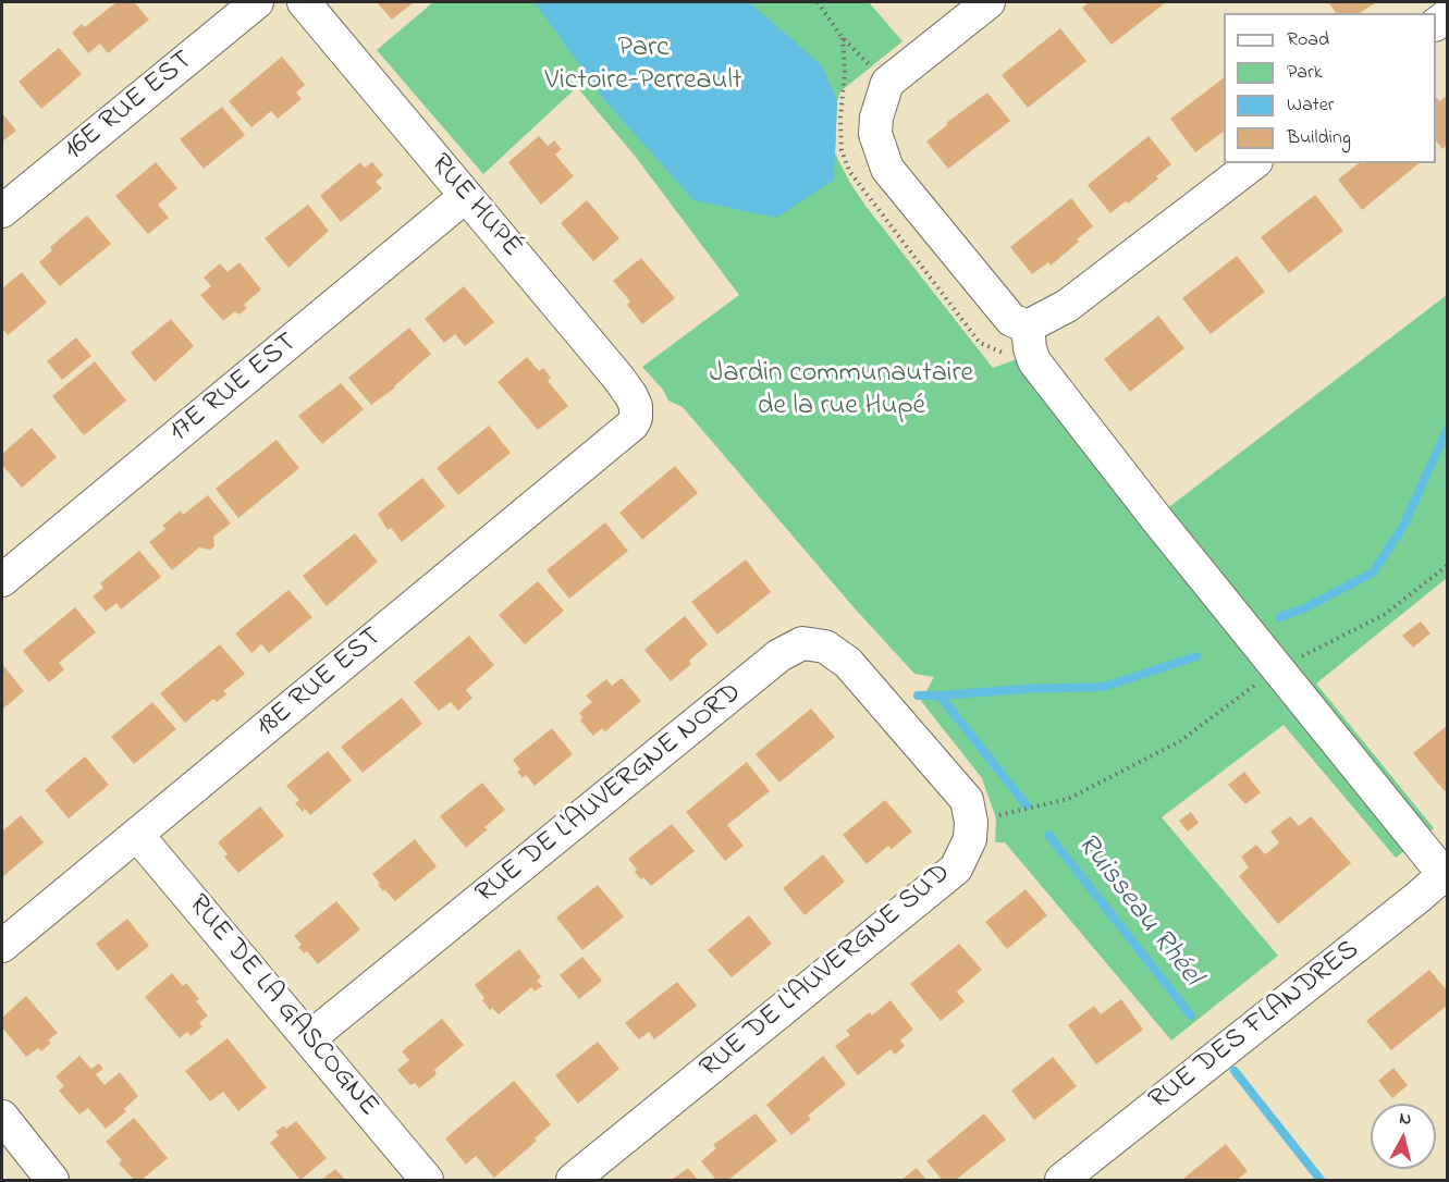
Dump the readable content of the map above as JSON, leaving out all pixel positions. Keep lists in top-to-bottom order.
{
  "streets": {
    "street": [
      "16E RUE EST",
      "RUE HUPÉ",
      "17E RUE EST",
      "18E RUE EST",
      "RUE DE L'AUVERGNE NORD",
      "RUE DE L'AUVERGNE SUD",
      "RUE DE LA GASCOGNE",
      "RUE DES FLANDRES"
    ]
  },
  "crossings": [
    ["RUE HUPÉ", "17E RUE EST"],
    ["RUE HUPÉ", "18E RUE EST"],
    ["18E RUE EST", "RUE DE LA GASCOGNE"],
    ["RUE DE L'AUVERGNE NORD", "RUE DE L'AUVERGNE SUD"],
    ["RUE DE L'AUVERGNE NORD", "RUE DE LA GASCOGNE"]
  ],
  "water": ["Ruisseau Rhéel"],
  "parks": ["Parc Victoire-Perreault", "Jardin communautaire de la rue Hupé"],
  "legend": [
    "Road",
    "Park",
    "Water",
    "Building"
  ],
  "north": "top"
}
